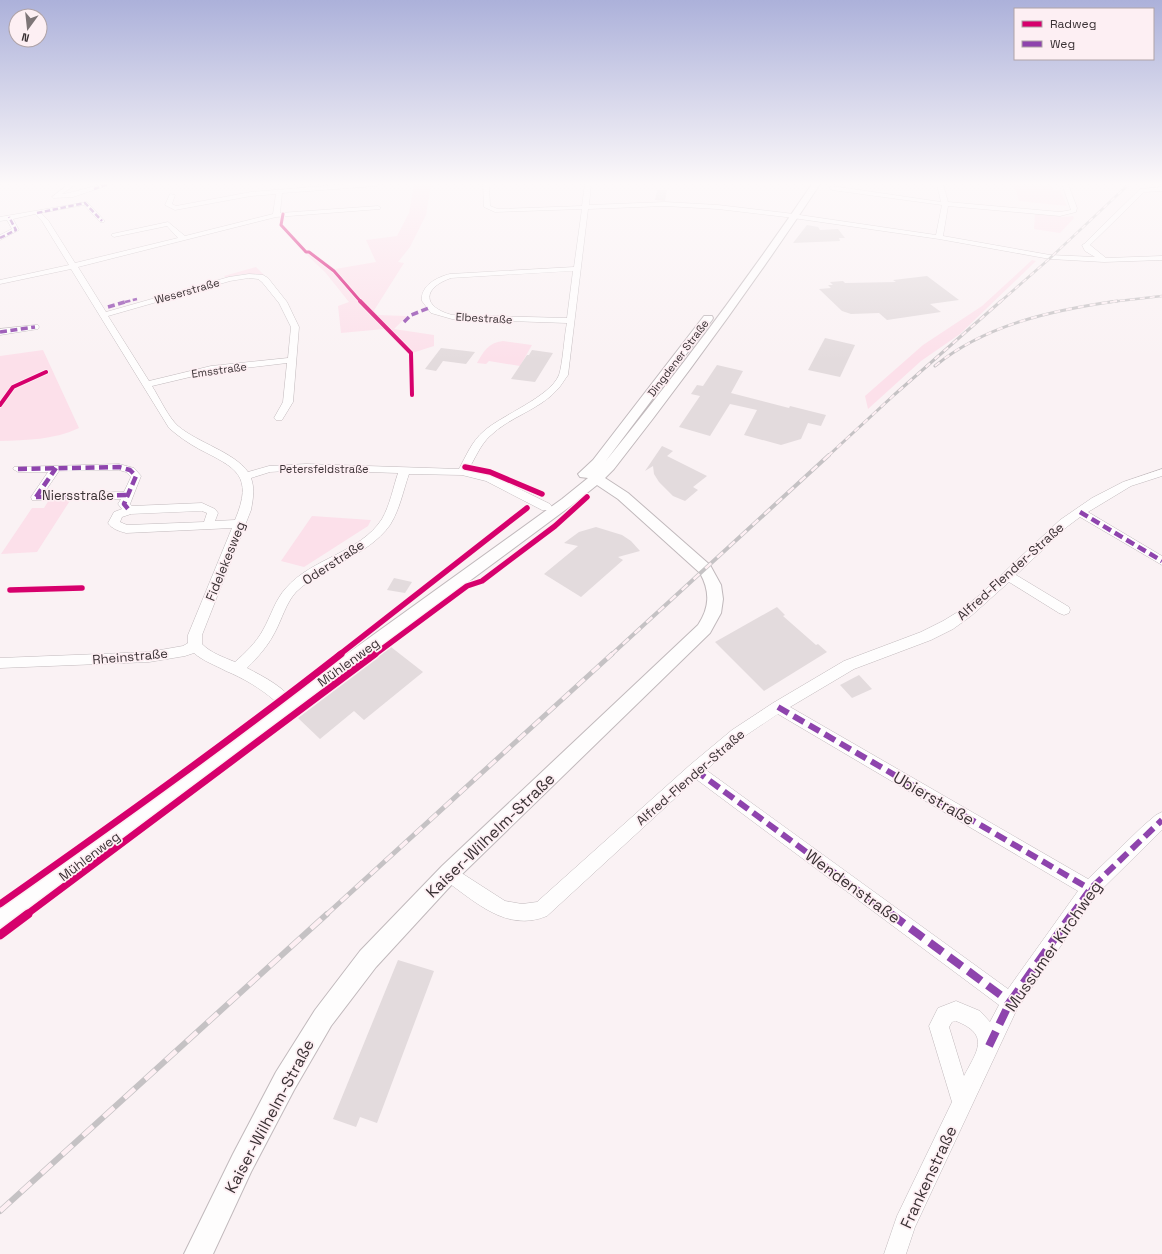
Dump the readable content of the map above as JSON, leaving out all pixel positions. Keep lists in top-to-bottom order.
{
  "streets": {
    "main road": ["Dingdener Straße", "Mühlenweg", "Kaiser-Wilhelm-Straße"],
    "street": [
      "Weserstraße",
      "Elbestraße",
      "Emsstraße",
      "Petersfeldstraße",
      "Niersstraße",
      "Fidelekesweg",
      "Oderstraße",
      "Alfred-Flender-Straße",
      "Rheinstraße",
      "Ubierstraße",
      "Wendenstraße",
      "Mussumer Kirchweg",
      "Frankenstraße"
    ]
  },
  "crossings": [
    ["Weserstraße", "Emsstraße"],
    ["Dingdener Straße", "Mühlenweg"],
    ["Dingdener Straße", "Kaiser-Wilhelm-Straße"],
    ["Petersfeldstraße", "Fidelekesweg"],
    ["Petersfeldstraße", "Oderstraße"],
    ["Petersfeldstraße", "Mühlenweg"],
    ["Niersstraße", "Fidelekesweg"],
    ["Fidelekesweg", "Rheinstraße"],
    ["Alfred-Flender-Straße", "Ubierstraße"],
    ["Alfred-Flender-Straße", "Kaiser-Wilhelm-Straße"],
    ["Alfred-Flender-Straße", "Wendenstraße"],
    ["Mühlenweg", "Kaiser-Wilhelm-Straße"],
    ["Ubierstraße", "Mussumer Kirchweg"],
    ["Wendenstraße", "Mussumer Kirchweg"],
    ["Mussumer Kirchweg", "Frankenstraße"]
  ],
  "legend": ["Radweg", "Weg"],
  "north": "bottom"
}
